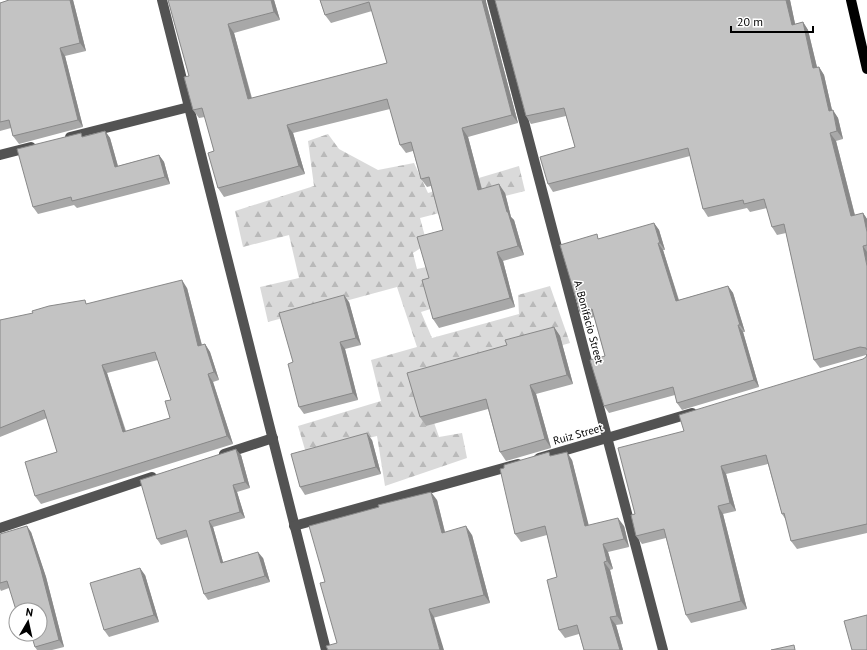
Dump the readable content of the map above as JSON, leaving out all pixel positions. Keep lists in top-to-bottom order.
{
  "streets": {
    "street": ["A. Bonifacio Street", "Ruiz Street"]
  },
  "crossings": [
    ["A. Bonifacio Street", "Ruiz Street"]
  ],
  "scale_bar": "20 m",
  "north": "top"
}
